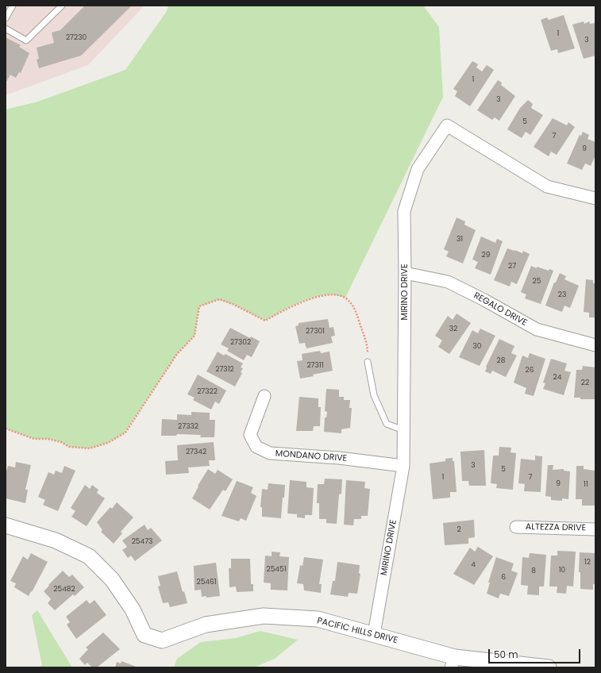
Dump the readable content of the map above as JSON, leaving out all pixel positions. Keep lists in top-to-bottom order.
{
  "streets": {
    "street": [
      "MIRINO DRIVE",
      "REGALO DRIVE",
      "MONDANO DRIVE",
      "ALTEZZA DRIVE",
      "PACIFIC HILLS DRIVE"
    ]
  },
  "crossings": [
    ["MIRINO DRIVE", "REGALO DRIVE"],
    ["MIRINO DRIVE", "MONDANO DRIVE"],
    ["MIRINO DRIVE", "PACIFIC HILLS DRIVE"]
  ],
  "house_numbers": [
    "1",
    "27230",
    "3",
    "1",
    "3",
    "5",
    "7",
    "9",
    "31",
    "29",
    "27",
    "25",
    "23",
    "32",
    "27301",
    "27302",
    "30",
    "28",
    "27311",
    "27312",
    "26",
    "24",
    "22",
    "27322",
    "27332",
    "27342",
    "3",
    "5",
    "1",
    "7",
    "9",
    "11",
    "2",
    "25473",
    "12",
    "4",
    "25451",
    "10",
    "8",
    "6",
    "25461",
    "25482"
  ],
  "scale_bar": "50 m"
}
